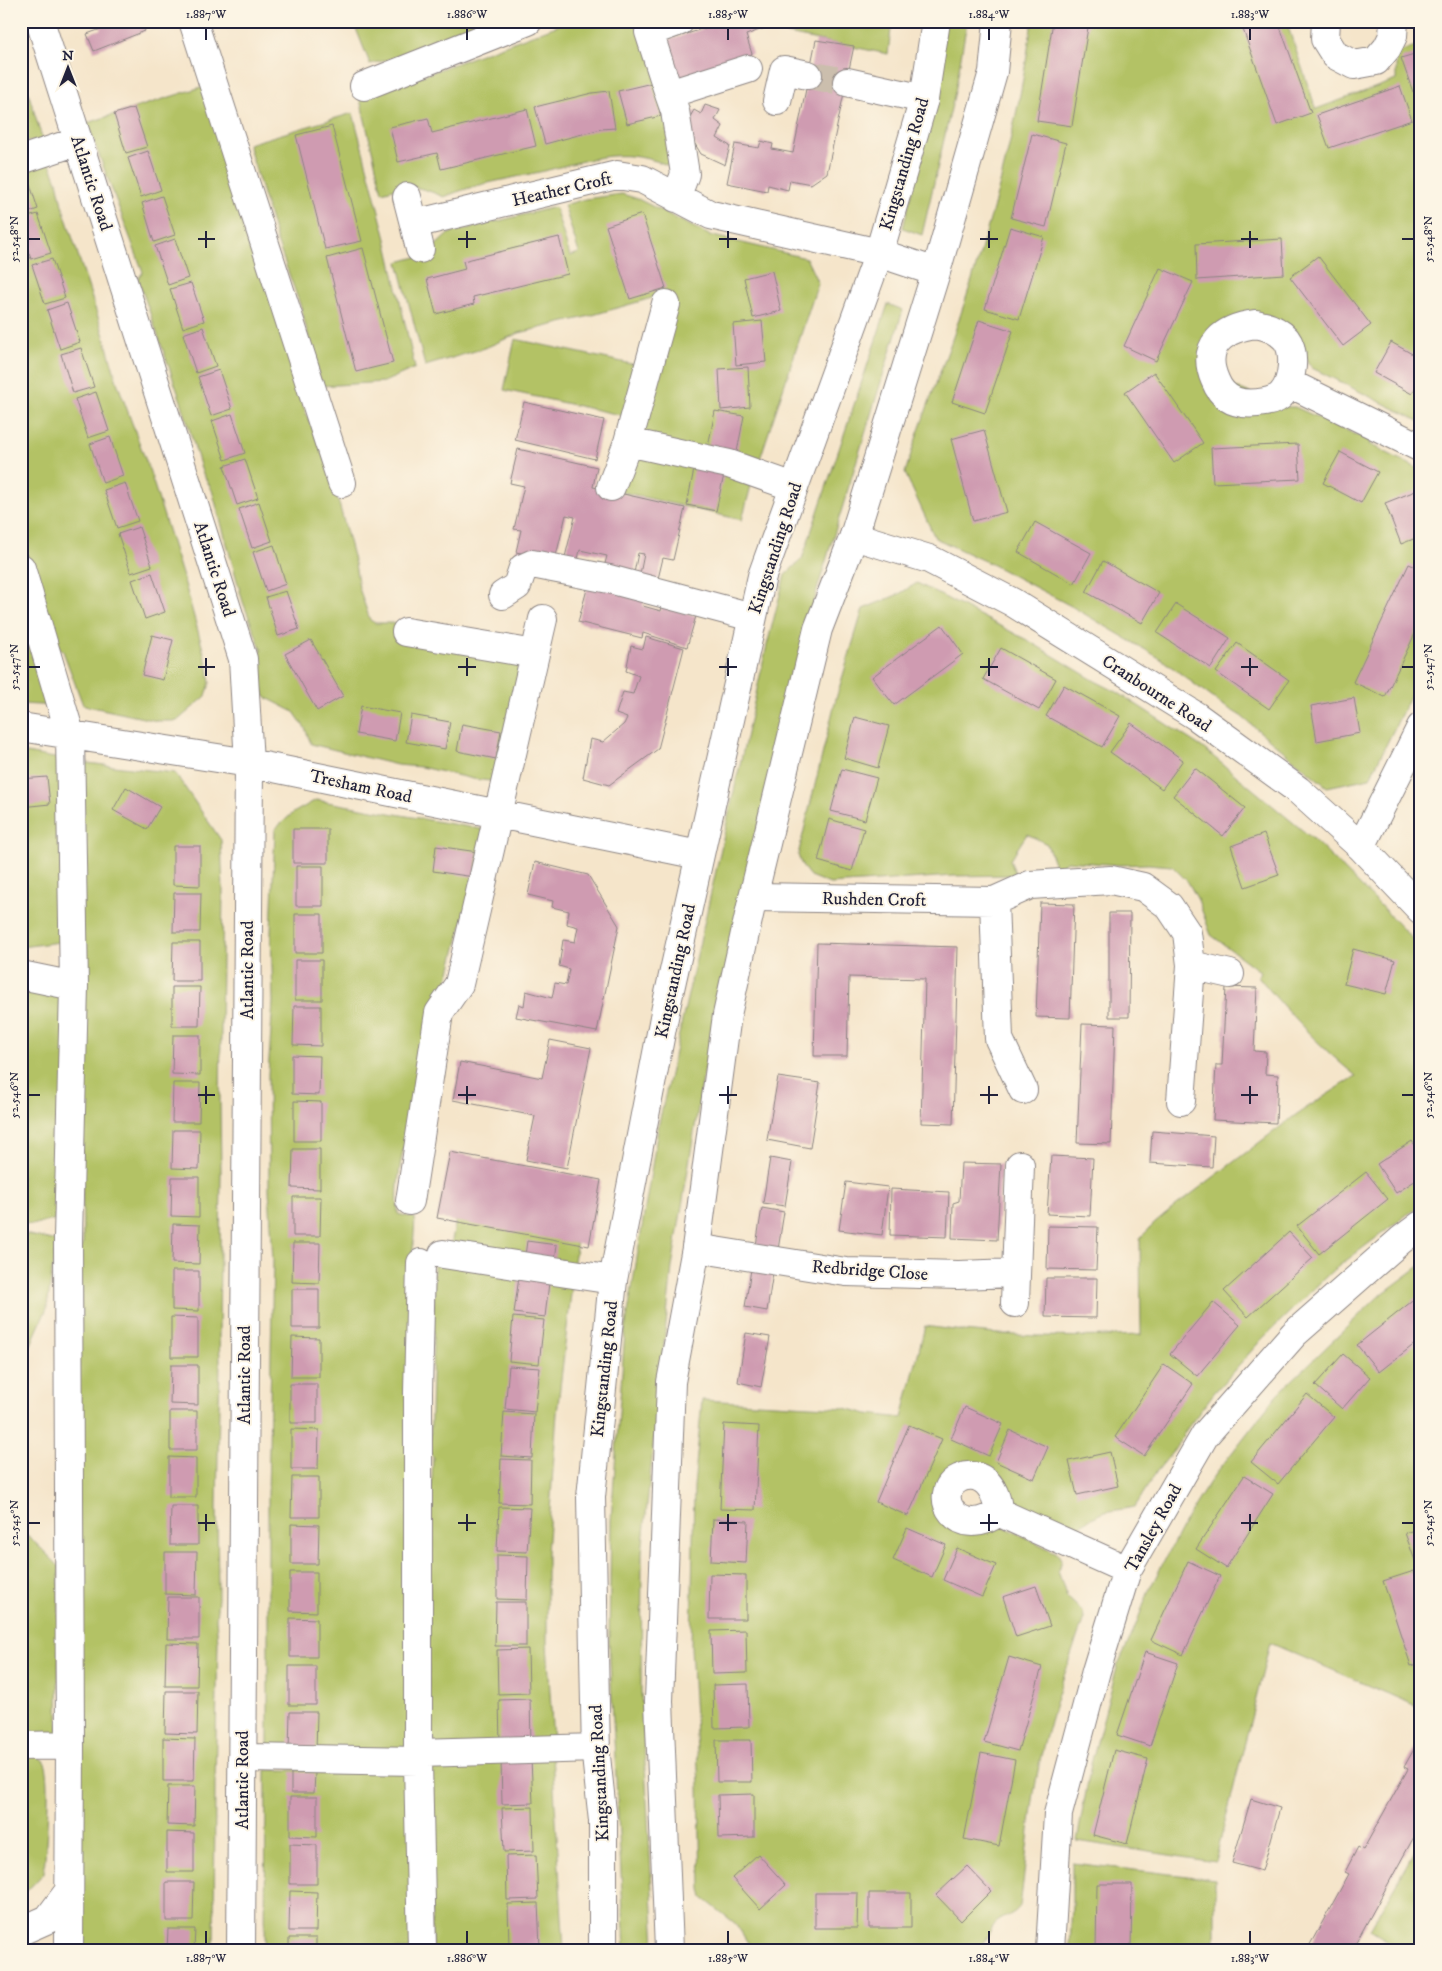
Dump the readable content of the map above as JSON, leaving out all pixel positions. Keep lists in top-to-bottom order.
{
  "streets": {
    "street": [
      "Kingstanding Road",
      "Atlantic Road",
      "Heather Croft",
      "Cranbourne Road",
      "Tresham Road",
      "Rushden Croft",
      "Redbridge Close",
      "Tansley Road"
    ]
  },
  "crossings": [
    ["Kingstanding Road", "Heather Croft"],
    ["Kingstanding Road", "Tresham Road"],
    ["Atlantic Road", "Tresham Road"]
  ],
  "north": "top",
  "coordinates": [
    "1.887°W",
    "1.886°W",
    "1.885°W",
    "1.884°W",
    "1.883°W",
    "52.548°N",
    "52.547°N",
    "52.546°N",
    "52.545°N"
  ]
}
